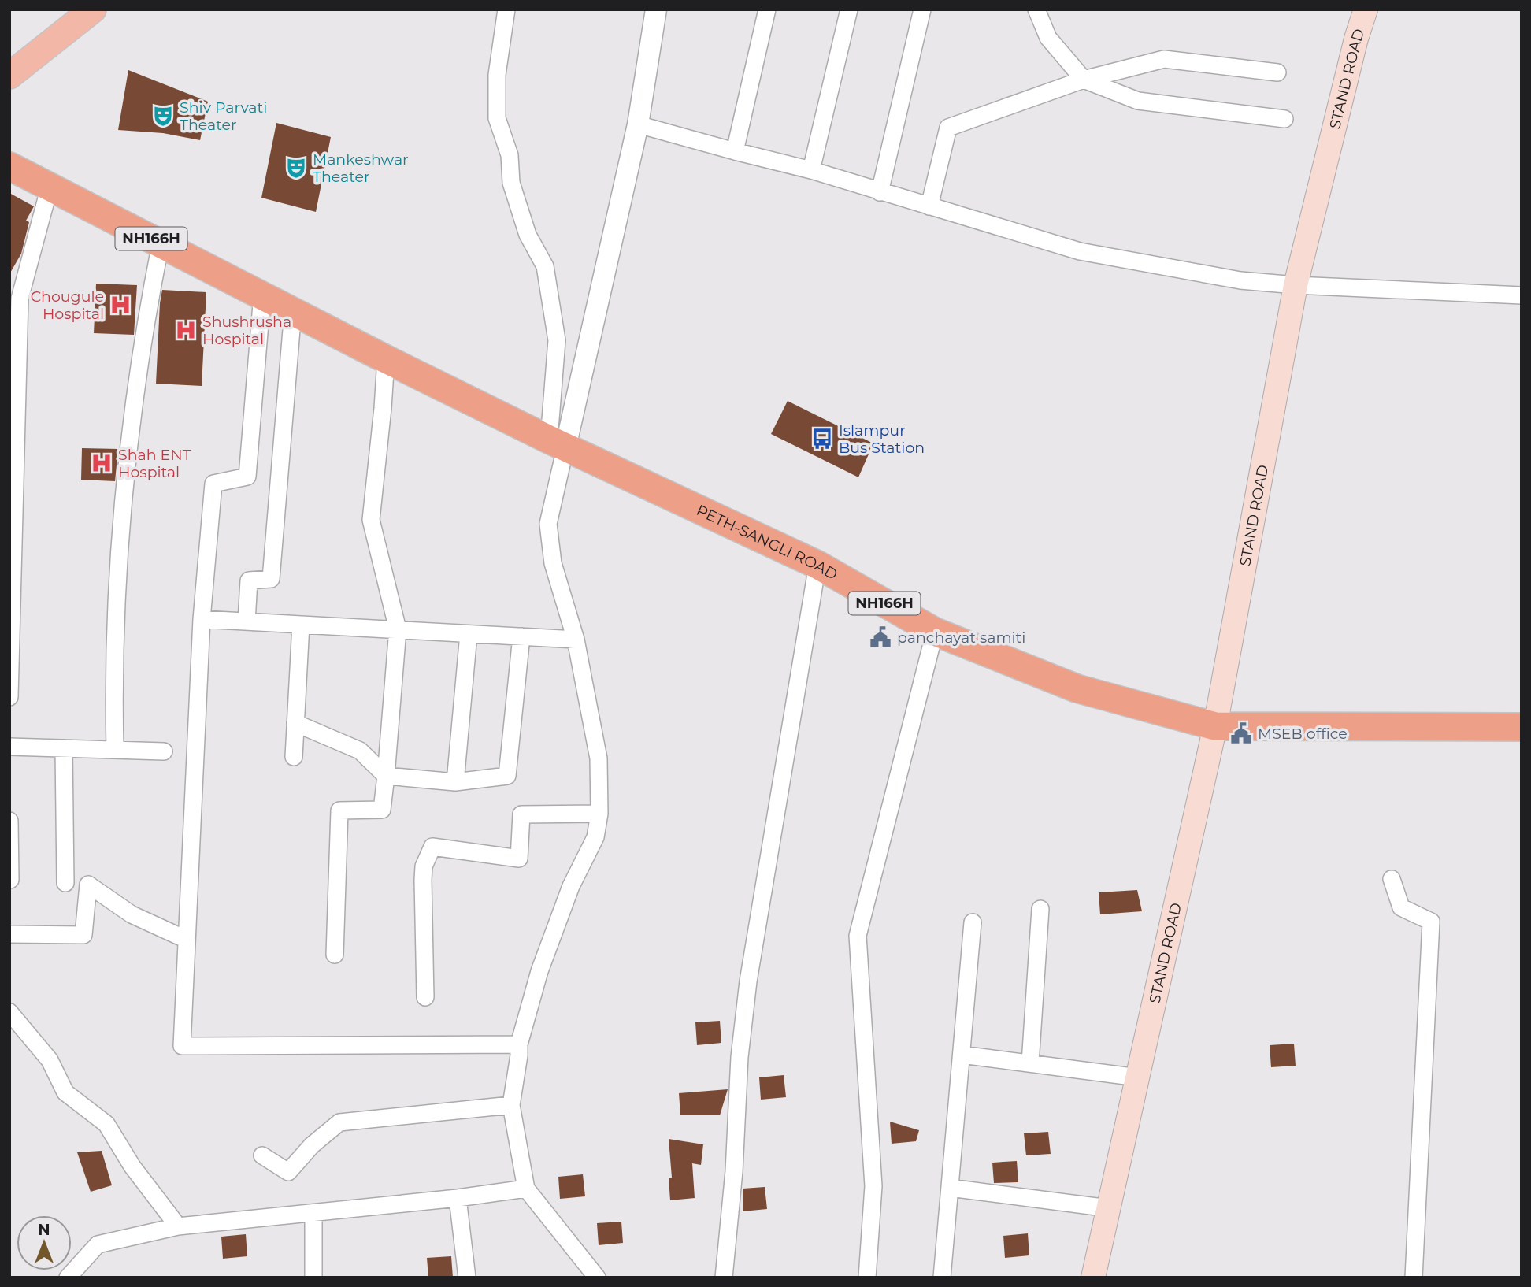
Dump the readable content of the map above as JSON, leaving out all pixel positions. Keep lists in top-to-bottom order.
{
  "streets": {
    "highway": ["NH166H", "PETH-SANGLI ROAD"],
    "main road": ["STAND ROAD"]
  },
  "crossings": [
    ["STAND ROAD", "PETH-SANGLI ROAD"],
    ["NH166H", "PETH-SANGLI ROAD"]
  ],
  "places": {
    "theatre": ["Shiv Parvati Theater", "Mankeshwar Theater"],
    "hospital": ["Chougule Hospital", "Shushrusha Hospital", "Shah ENT Hospital"],
    "bus stop": ["Islampur Bus Station"],
    "public building": ["panchayat samiti", "MSEB office"]
  },
  "north": "top"
}
